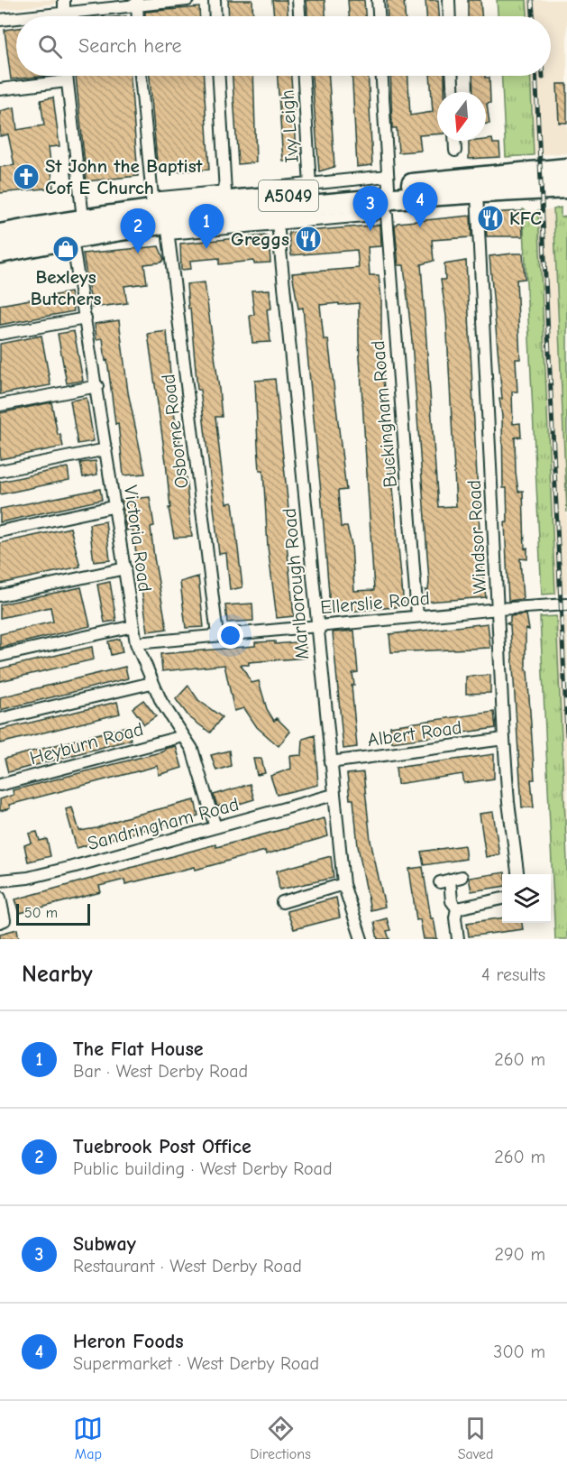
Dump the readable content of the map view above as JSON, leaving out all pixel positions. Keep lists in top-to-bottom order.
{
  "streets": {
    "highway": ["A5049"],
    "street": [
      "Ivy Leigh",
      "Buckingham Road",
      "Osborne Road",
      "Windsor Road",
      "Victoria Road",
      "Marlborough Road",
      "Ellerslie Road",
      "Albert Road",
      "Heyburn Road",
      "Sandringham Road"
    ]
  },
  "crossings": [
    ["A5049", "Buckingham Road"],
    ["A5049", "Osborne Road"],
    ["A5049", "Windsor Road"],
    ["A5049", "Victoria Road"],
    ["Buckingham Road", "Ellerslie Road"],
    ["Osborne Road", "Ellerslie Road"],
    ["Windsor Road", "Ellerslie Road"],
    ["Windsor Road", "Albert Road"],
    ["Victoria Road", "Ellerslie Road"],
    ["Victoria Road", "Heyburn Road"],
    ["Victoria Road", "Sandringham Road"],
    ["Marlborough Road", "Ellerslie Road"],
    ["Marlborough Road", "Albert Road"],
    ["Marlborough Road", "Sandringham Road"]
  ],
  "places": {
    "church": ["St John the Baptist Cof E Church"],
    "restaurant": ["KFC", "Greggs"],
    "shop": ["Bexleys Butchers"]
  },
  "scale_bar": "50 m",
  "north": "bottom",
  "page": {
    "search": "Search here",
    "pins": [
      "4",
      "3",
      "1",
      "2"
    ],
    "scale": "50 m",
    "heading": ["Nearby", "4 results"],
    "list": [
      {
        "mark": "1",
        "name": "The Flat House",
        "note": "Bar · West Derby Road",
        "value": "260 m"
      },
      {
        "mark": "2",
        "name": "Tuebrook Post Office",
        "note": "Public building · West Derby Road",
        "value": "260 m"
      },
      {
        "mark": "3",
        "name": "Subway",
        "note": "Restaurant · West Derby Road",
        "value": "290 m"
      },
      {
        "mark": "4",
        "name": "Heron Foods",
        "note": "Supermarket · West Derby Road",
        "value": "300 m"
      }
    ],
    "nav": ["Map", "Directions", "Saved"]
  }
}
